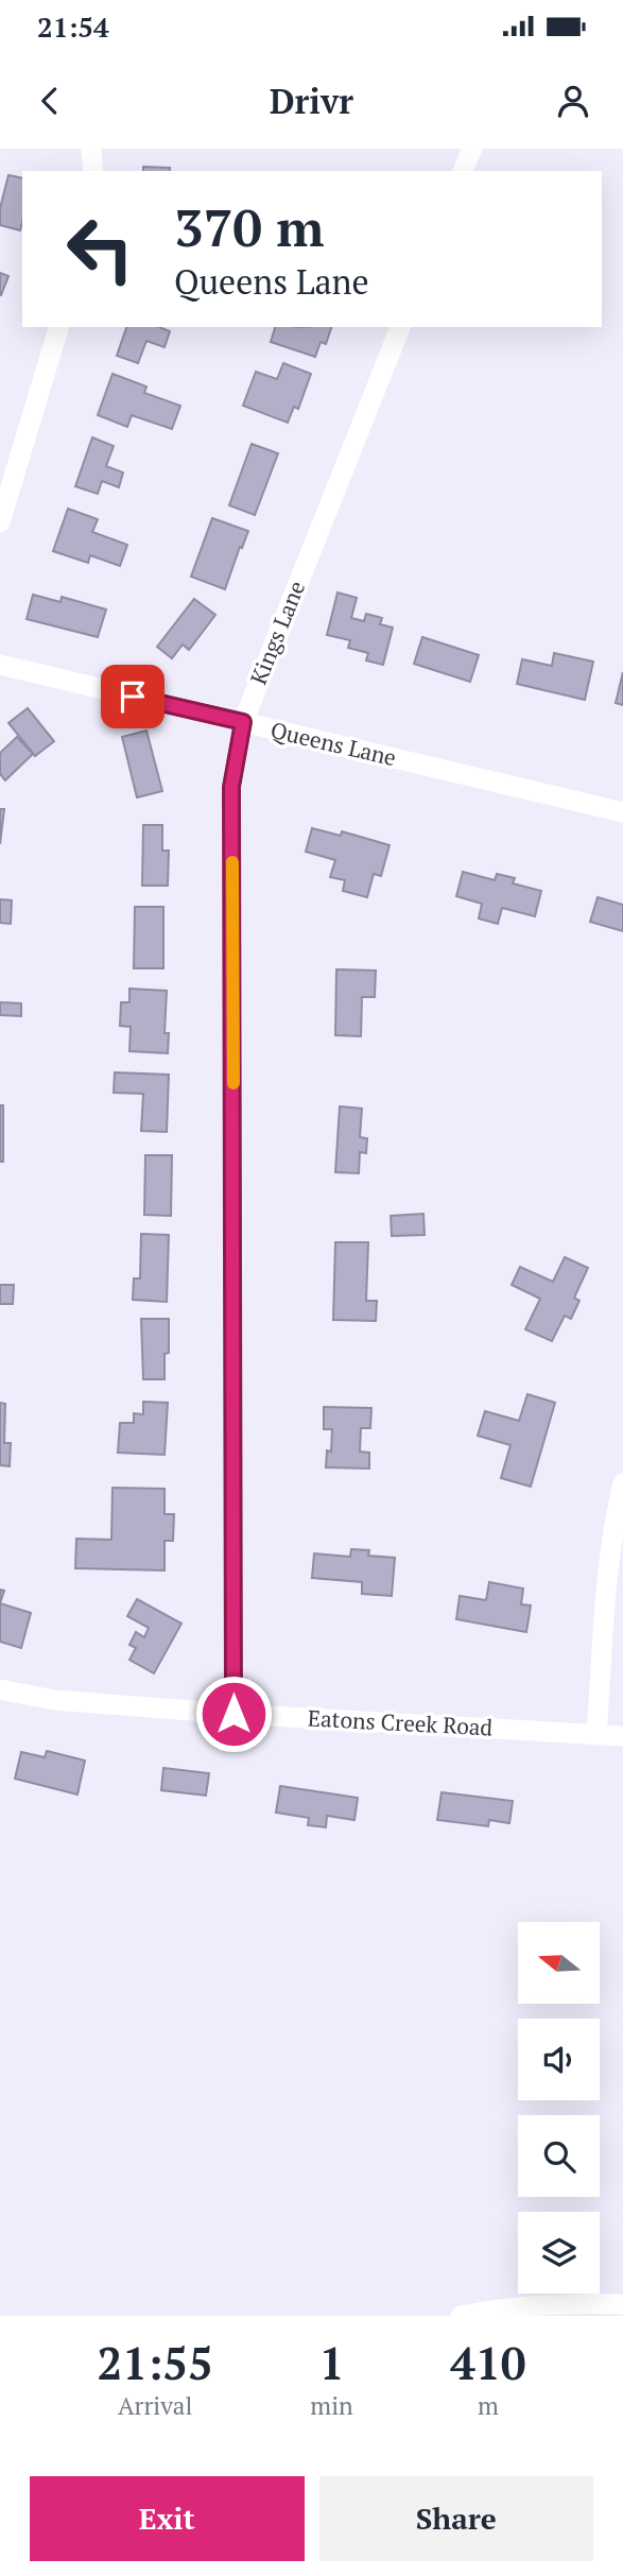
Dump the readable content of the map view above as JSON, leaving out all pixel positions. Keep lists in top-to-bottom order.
{
  "streets": {
    "street": ["Kings Lane", "Queens Lane", "Eatons Creek Road"]
  },
  "crossings": [
    ["Kings Lane", "Queens Lane"],
    ["Kings Lane", "Eatons Creek Road"]
  ],
  "north": "left",
  "page": {
    "status": "21:54",
    "header": "Drivr",
    "turn": ["370 m", "Queens Lane"],
    "eta": [
      "21:55",
      "Arrival",
      "1",
      "min",
      "410",
      "m"
    ],
    "buttons": ["Exit", "Share"]
  }
}
